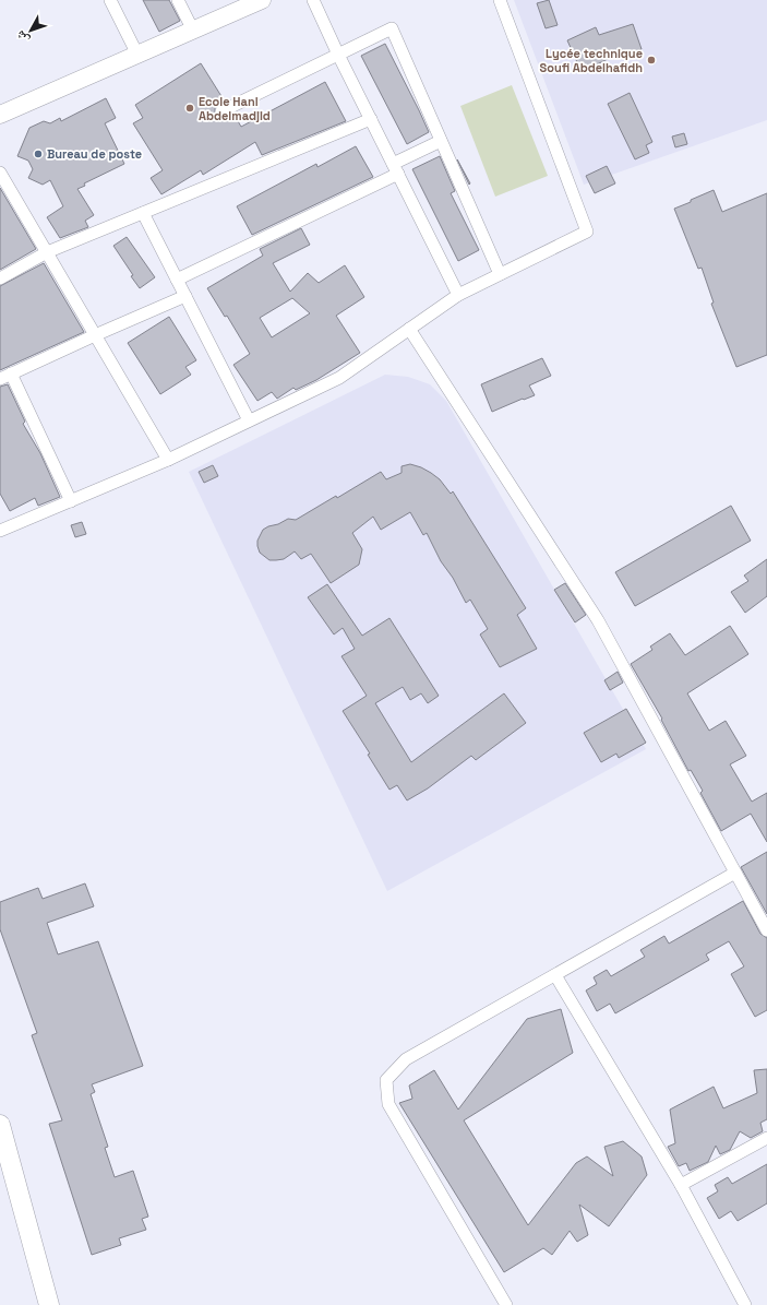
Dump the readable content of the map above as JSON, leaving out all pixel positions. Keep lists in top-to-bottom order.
{
  "places": ["Lycée technique Soufi Abdelhafidh", "Ecole Hani Abdelmadjid", "Bureau de poste"],
  "north": "bottom left"
}
